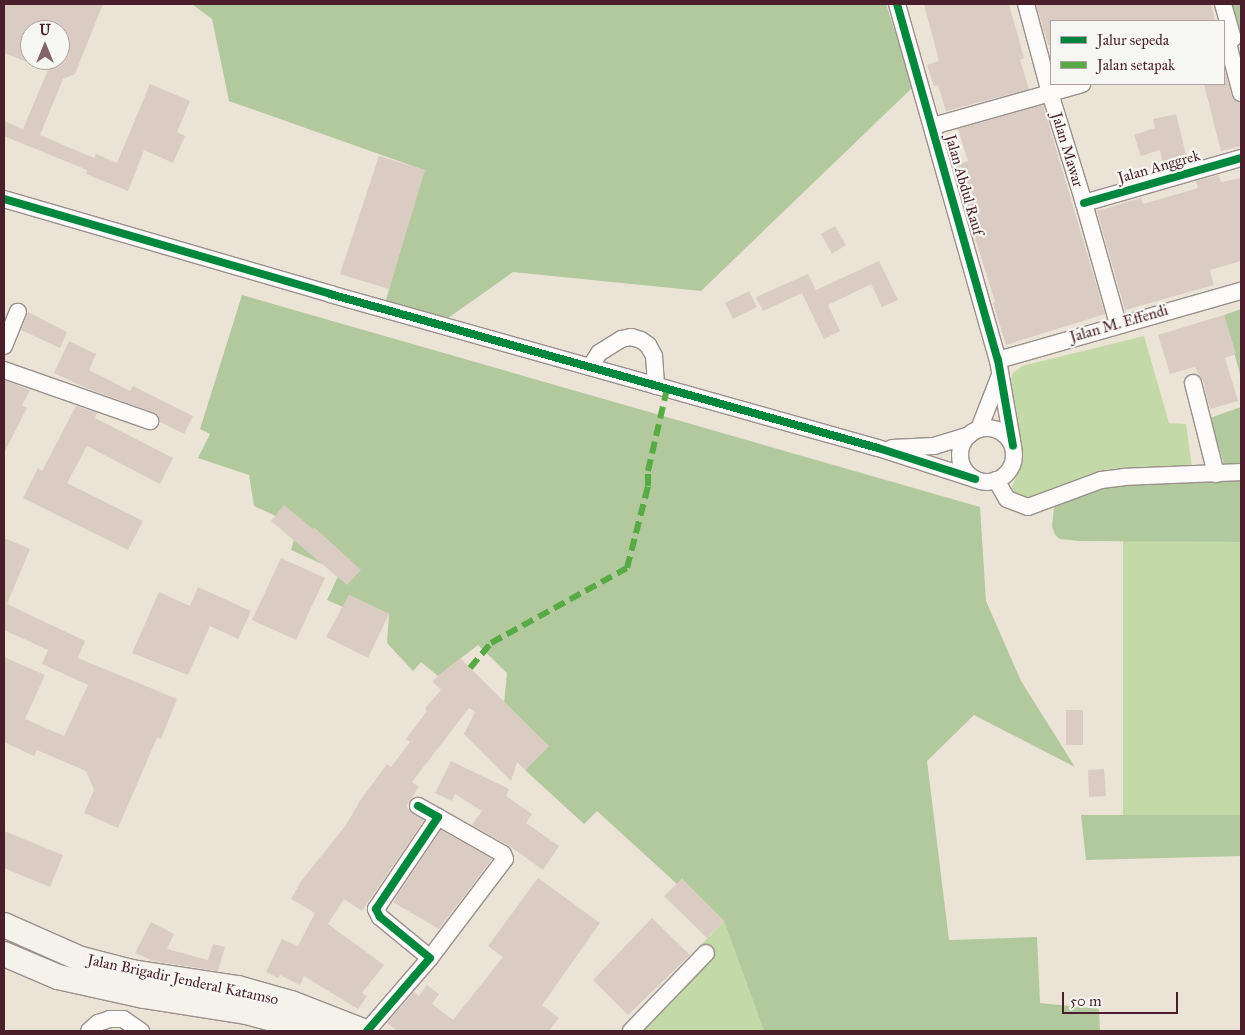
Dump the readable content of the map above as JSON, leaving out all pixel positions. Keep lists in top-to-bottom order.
{
  "streets": {
    "main road": ["Jalan Brigadir Jenderal Katamso"],
    "street": [
      "Jalan Mawar",
      "Jalan Anggrek",
      "Jalan Abdul Rauf",
      "Jalan M. Effendi"
    ]
  },
  "crossings": [
    ["Jalan Mawar", "Jalan Anggrek"],
    ["Jalan Mawar", "Jalan M. Effendi"],
    ["Jalan Abdul Rauf", "Jalan M. Effendi"]
  ],
  "legend": ["Jalur sepeda", "Jalan setapak"],
  "scale_bar": "50 m",
  "north": "top"
}
